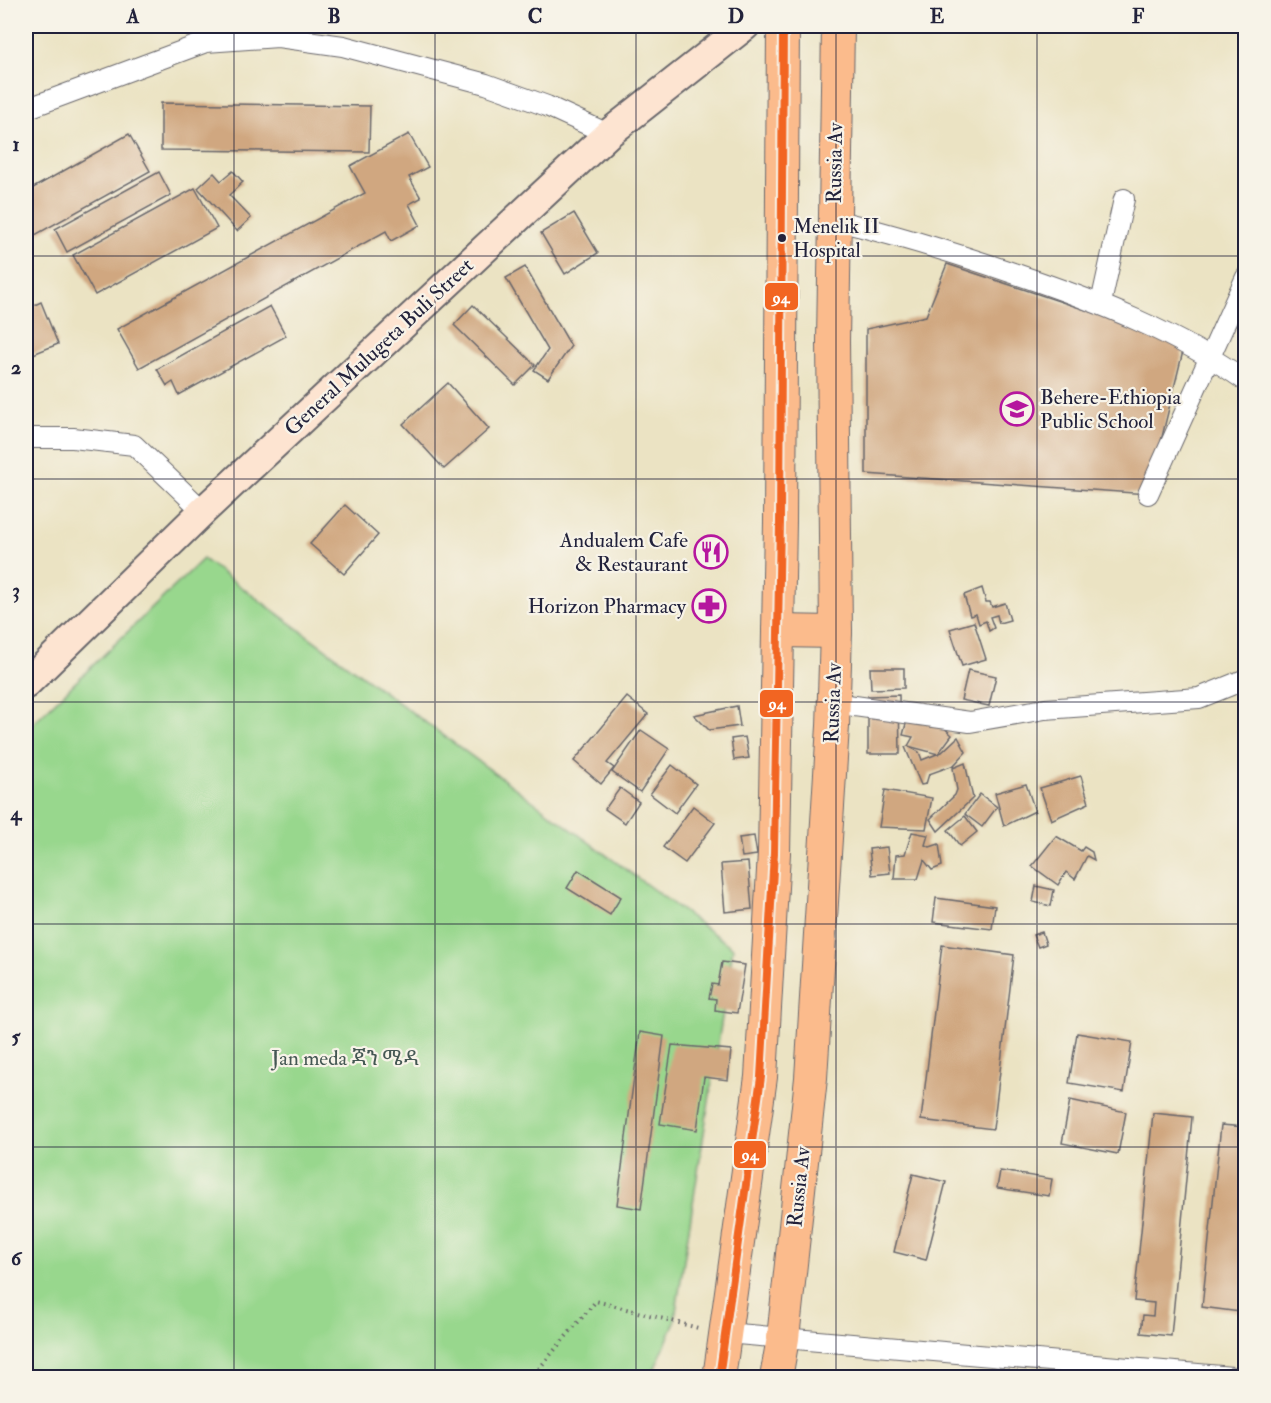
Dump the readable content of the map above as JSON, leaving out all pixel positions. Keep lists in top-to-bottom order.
{
  "streets": {
    "main road": ["Russia Av", "General Mulugeta Buli Street"]
  },
  "parks": ["Jan meda ጃን ሜዳ"],
  "places": {
    "other": ["Menelik II Hospital"],
    "school or university": ["Behere-Ethiopia Public School"],
    "restaurant": ["Andualem Cafe & Restaurant"],
    "pharmacy": ["Horizon Pharmacy"]
  },
  "lines": ["transit line 94"],
  "grid": {
    "columns": [
      "A",
      "B",
      "C",
      "D",
      "E",
      "F"
    ],
    "rows": [
      "1",
      "2",
      "3",
      "4",
      "5",
      "6"
    ]
  }
}
